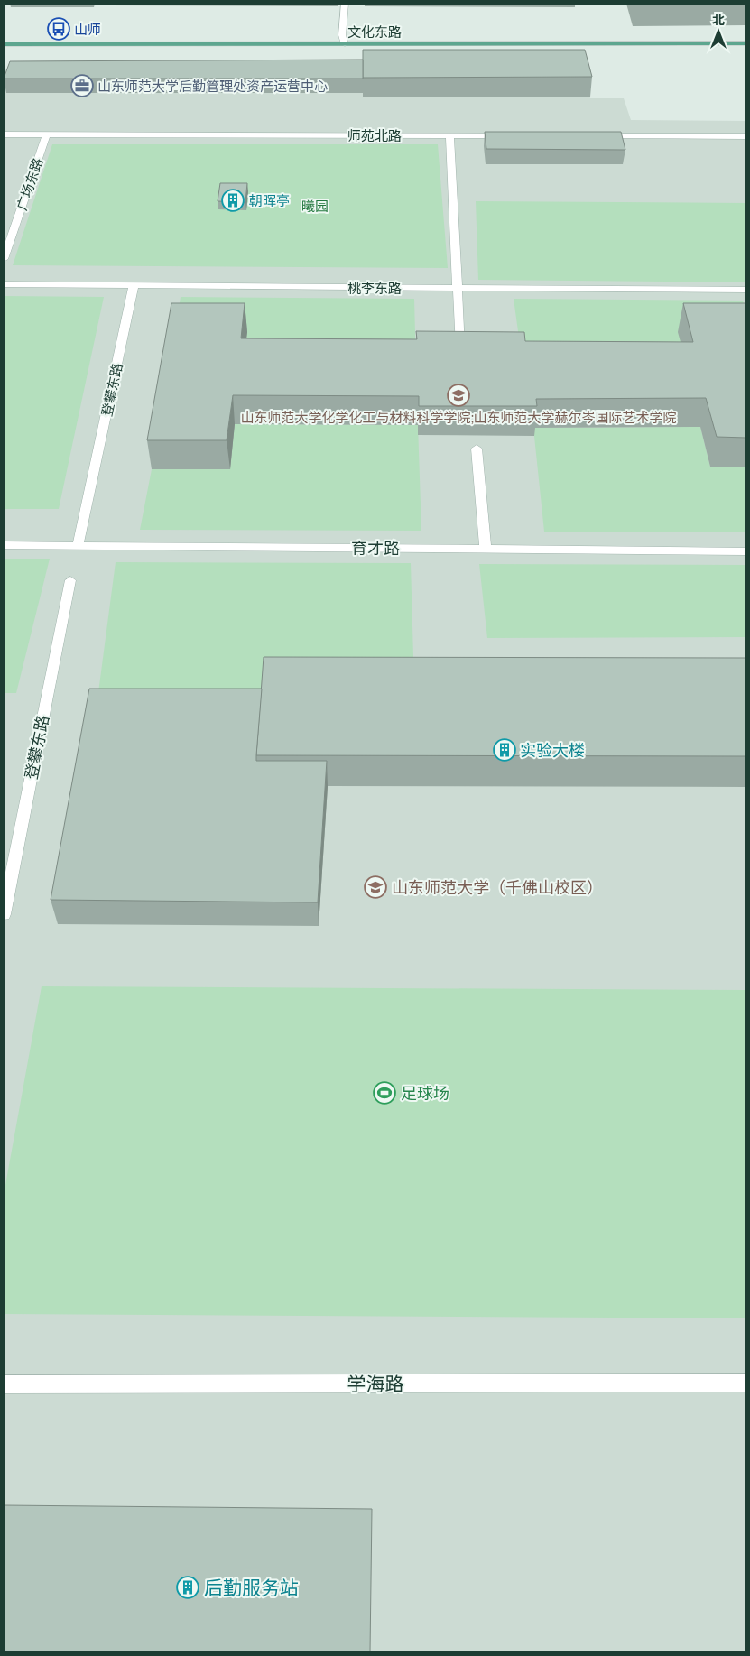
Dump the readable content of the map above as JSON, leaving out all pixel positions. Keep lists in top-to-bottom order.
{
  "streets": {
    "main road": ["文化东路"],
    "lane": [
      "师苑北路",
      "广场东路",
      "桃李东路",
      "登攀东路",
      "育才路",
      "学海路"
    ]
  },
  "crossings": [
    ["师苑北路", "广场东路"],
    ["桃李东路", "登攀东路"],
    ["登攀东路", "育才路"]
  ],
  "parks": ["曦园"],
  "places": {
    "bus stop": ["山师"],
    "office": ["山东师范大学后勤管理处资产运营中心"],
    "building": ["朝晖亭", "实验大楼", "后勤服务站"],
    "school or university": ["山东师范大学化学化工与材料科学学院;山东师范大学赫尔岑国际艺术学院", "山东师范大学（千佛山校区）"],
    "sports": ["足球场"]
  },
  "north": "top"
}
